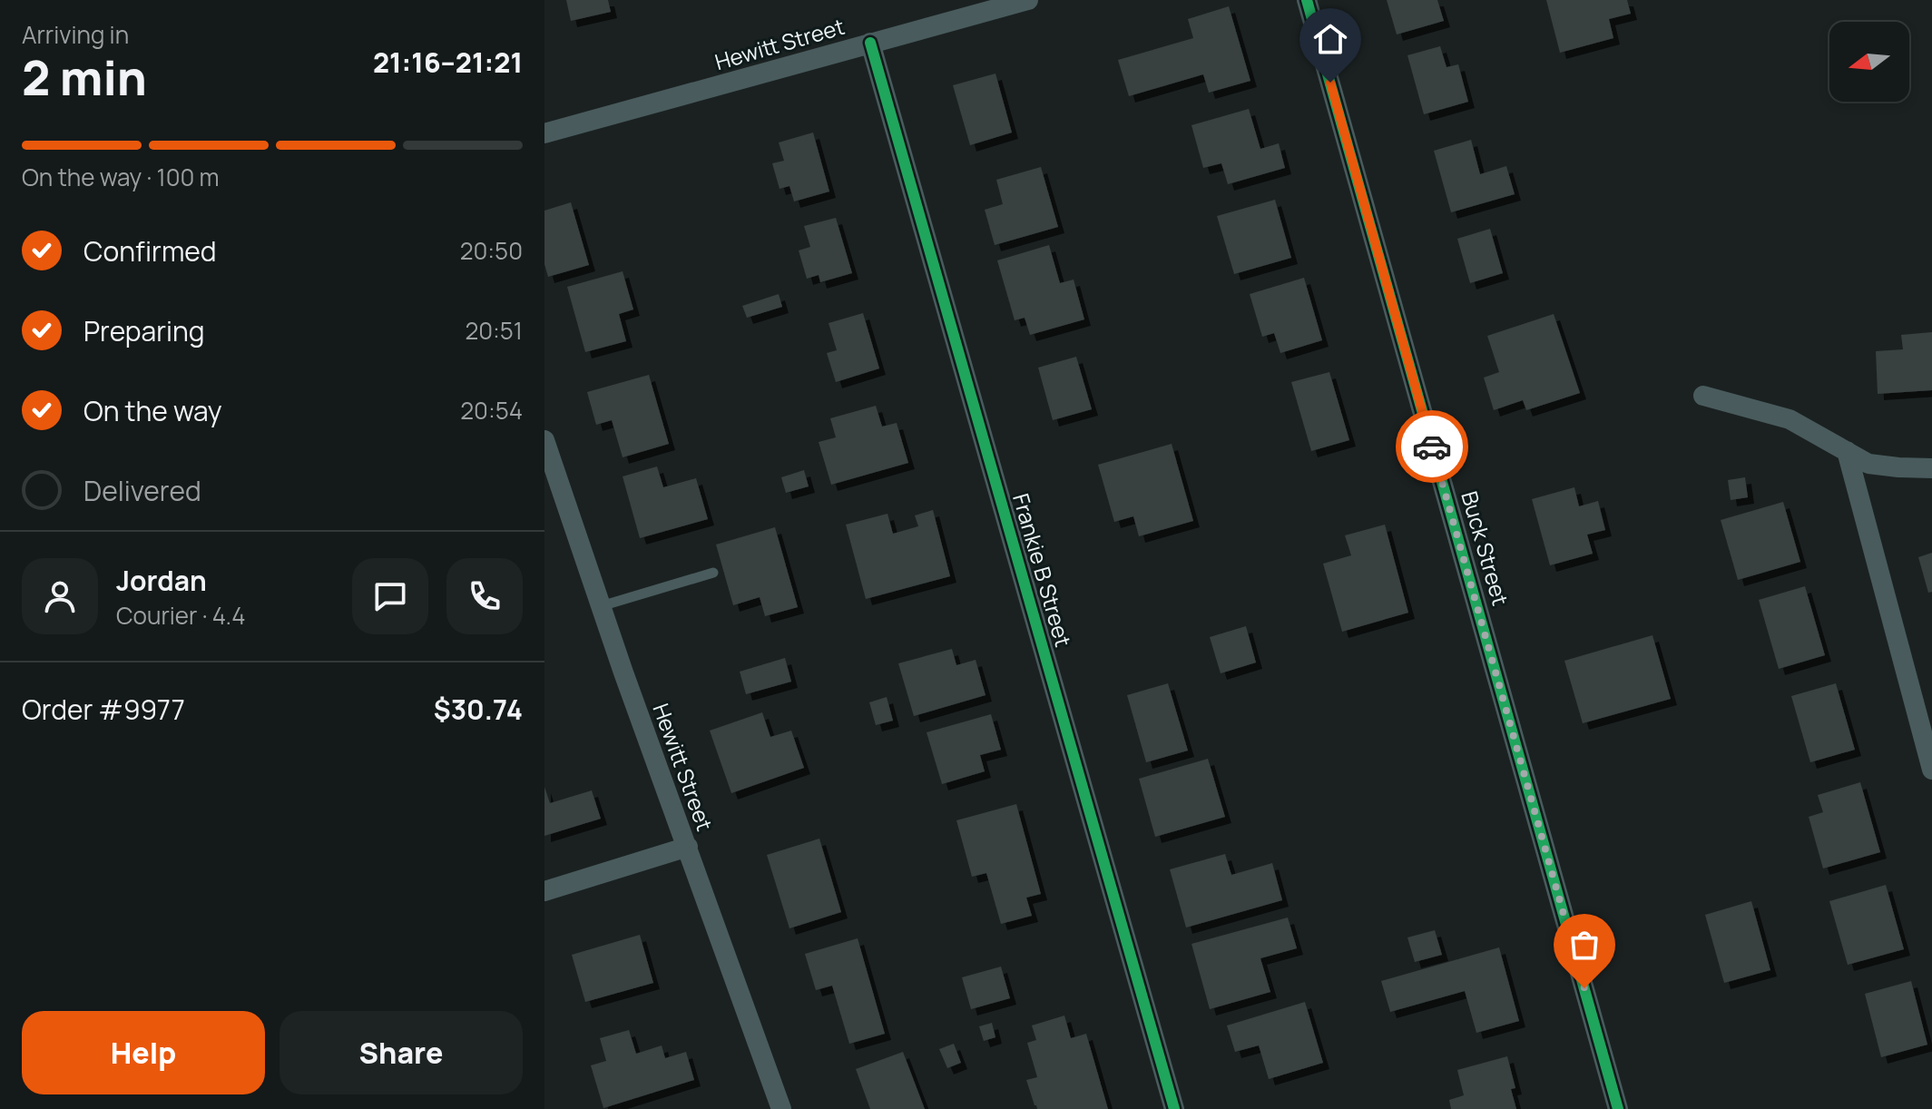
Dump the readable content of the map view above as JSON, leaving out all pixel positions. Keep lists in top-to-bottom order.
{
  "streets": {
    "street": ["Hewitt Street", "Buck Street", "Frankie B Street"]
  },
  "crossings": [
    ["Hewitt Street", "Frankie B Street"]
  ],
  "north": "left",
  "page": {
    "heading": ["2 min", "Arriving in", "21:16–21:21"],
    "panel": [
      "Jordan",
      "Courier · 4.4",
      "Order #9977",
      "$30.74"
    ],
    "bar": "On the way · 100 m",
    "list": [
      ["Confirmed", "20:50"],
      ["Preparing", "20:51"],
      ["On the way", "20:54"],
      "Delivered"
    ],
    "buttons": ["Help", "Share"]
  }
}
